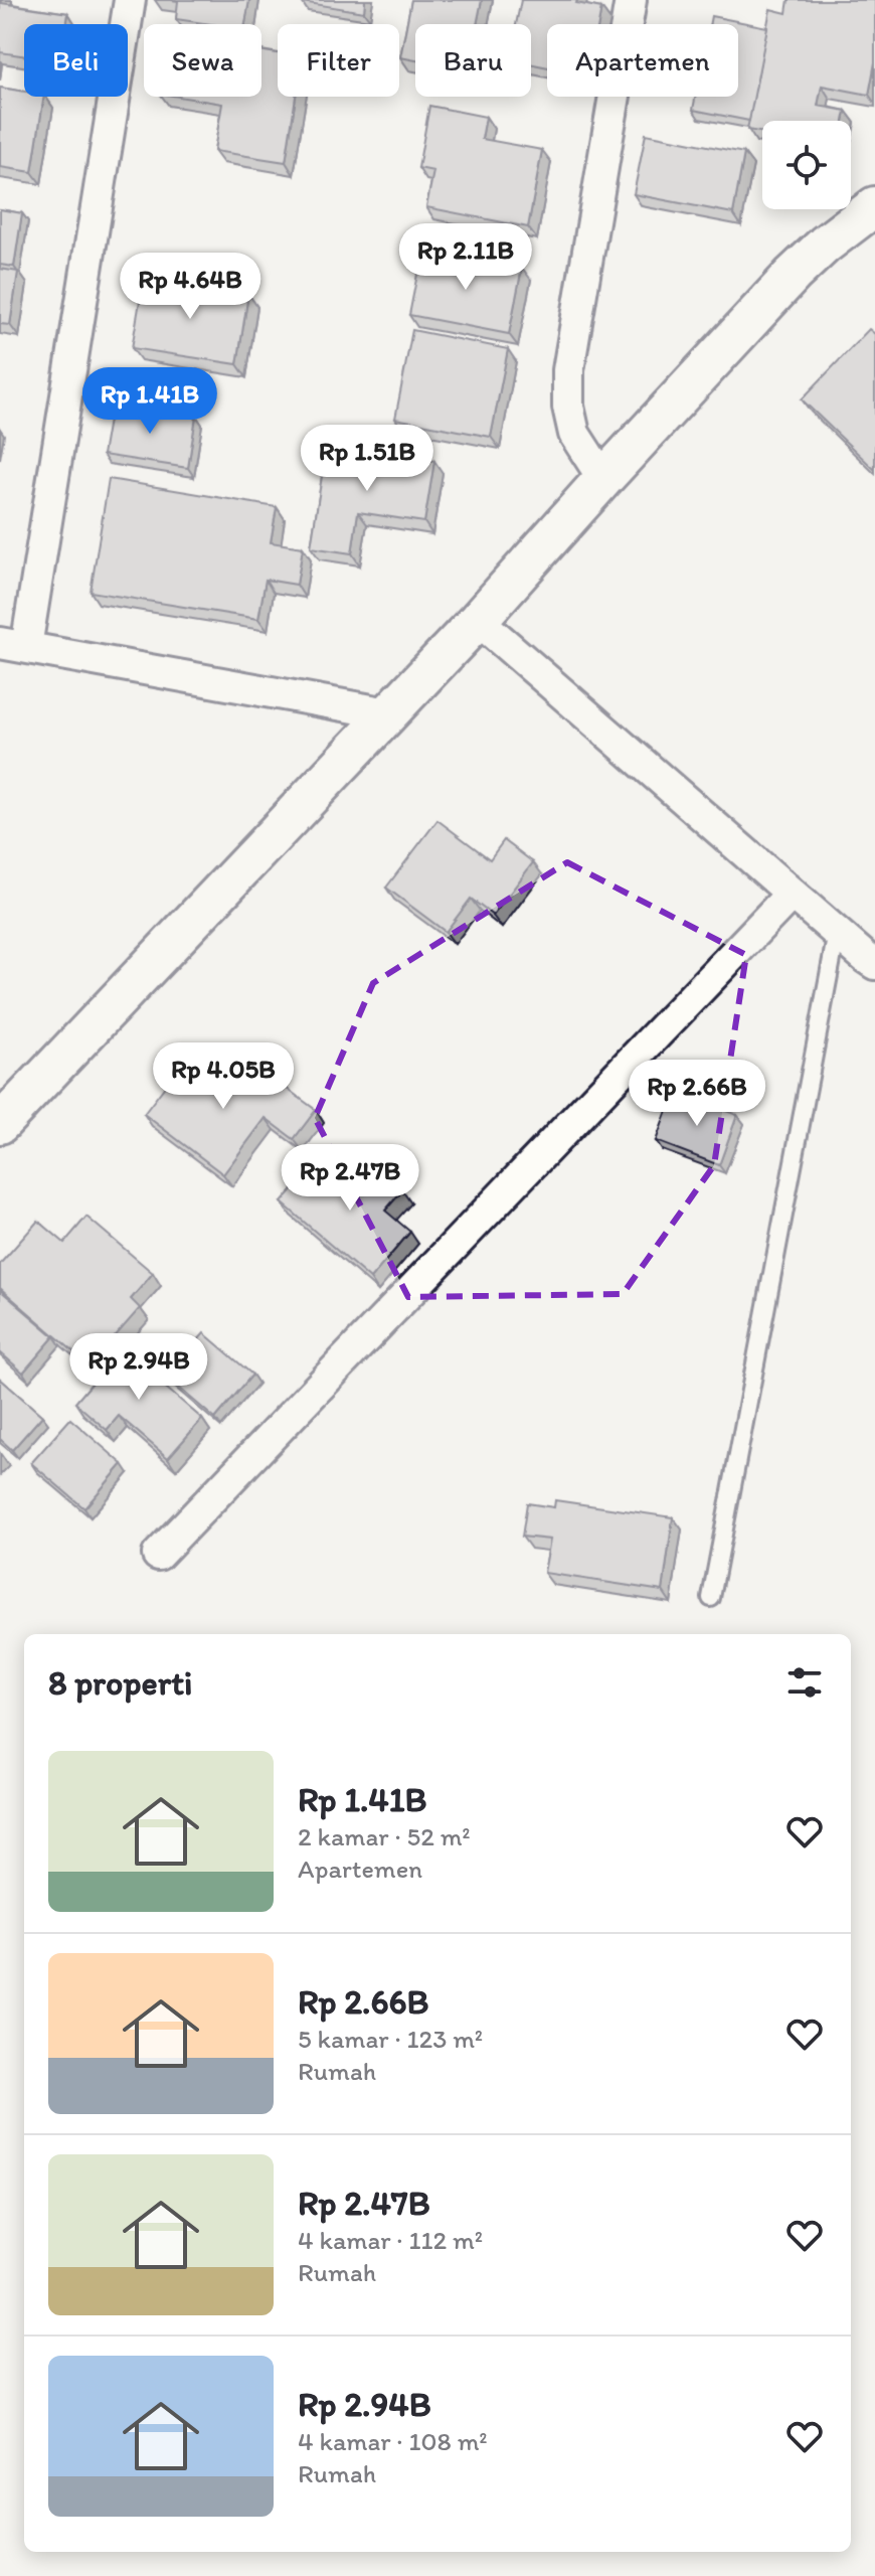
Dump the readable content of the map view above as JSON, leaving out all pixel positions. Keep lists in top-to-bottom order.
{
  "page": {
    "chip": [
      "Beli",
      "Sewa",
      "Filter",
      "Baru",
      "Apartemen"
    ],
    "price": [
      "Rp 2.11B",
      "Rp 4.64B",
      "Rp 1.41B",
      "Rp 1.51B",
      "Rp 4.05B",
      "Rp 2.66B",
      "Rp 2.47B",
      "Rp 2.94B"
    ],
    "heading": "8 properti",
    "list": [
      {
        "name": "Rp 1.41B",
        "note": "2 kamar · 52 m² · Apartemen"
      },
      {
        "name": "Rp 2.66B",
        "note": "5 kamar · 123 m² · Rumah"
      },
      {
        "name": "Rp 2.47B",
        "note": "4 kamar · 112 m² · Rumah"
      },
      {
        "name": "Rp 2.94B",
        "note": "4 kamar · 108 m² · Rumah"
      }
    ]
  }
}
